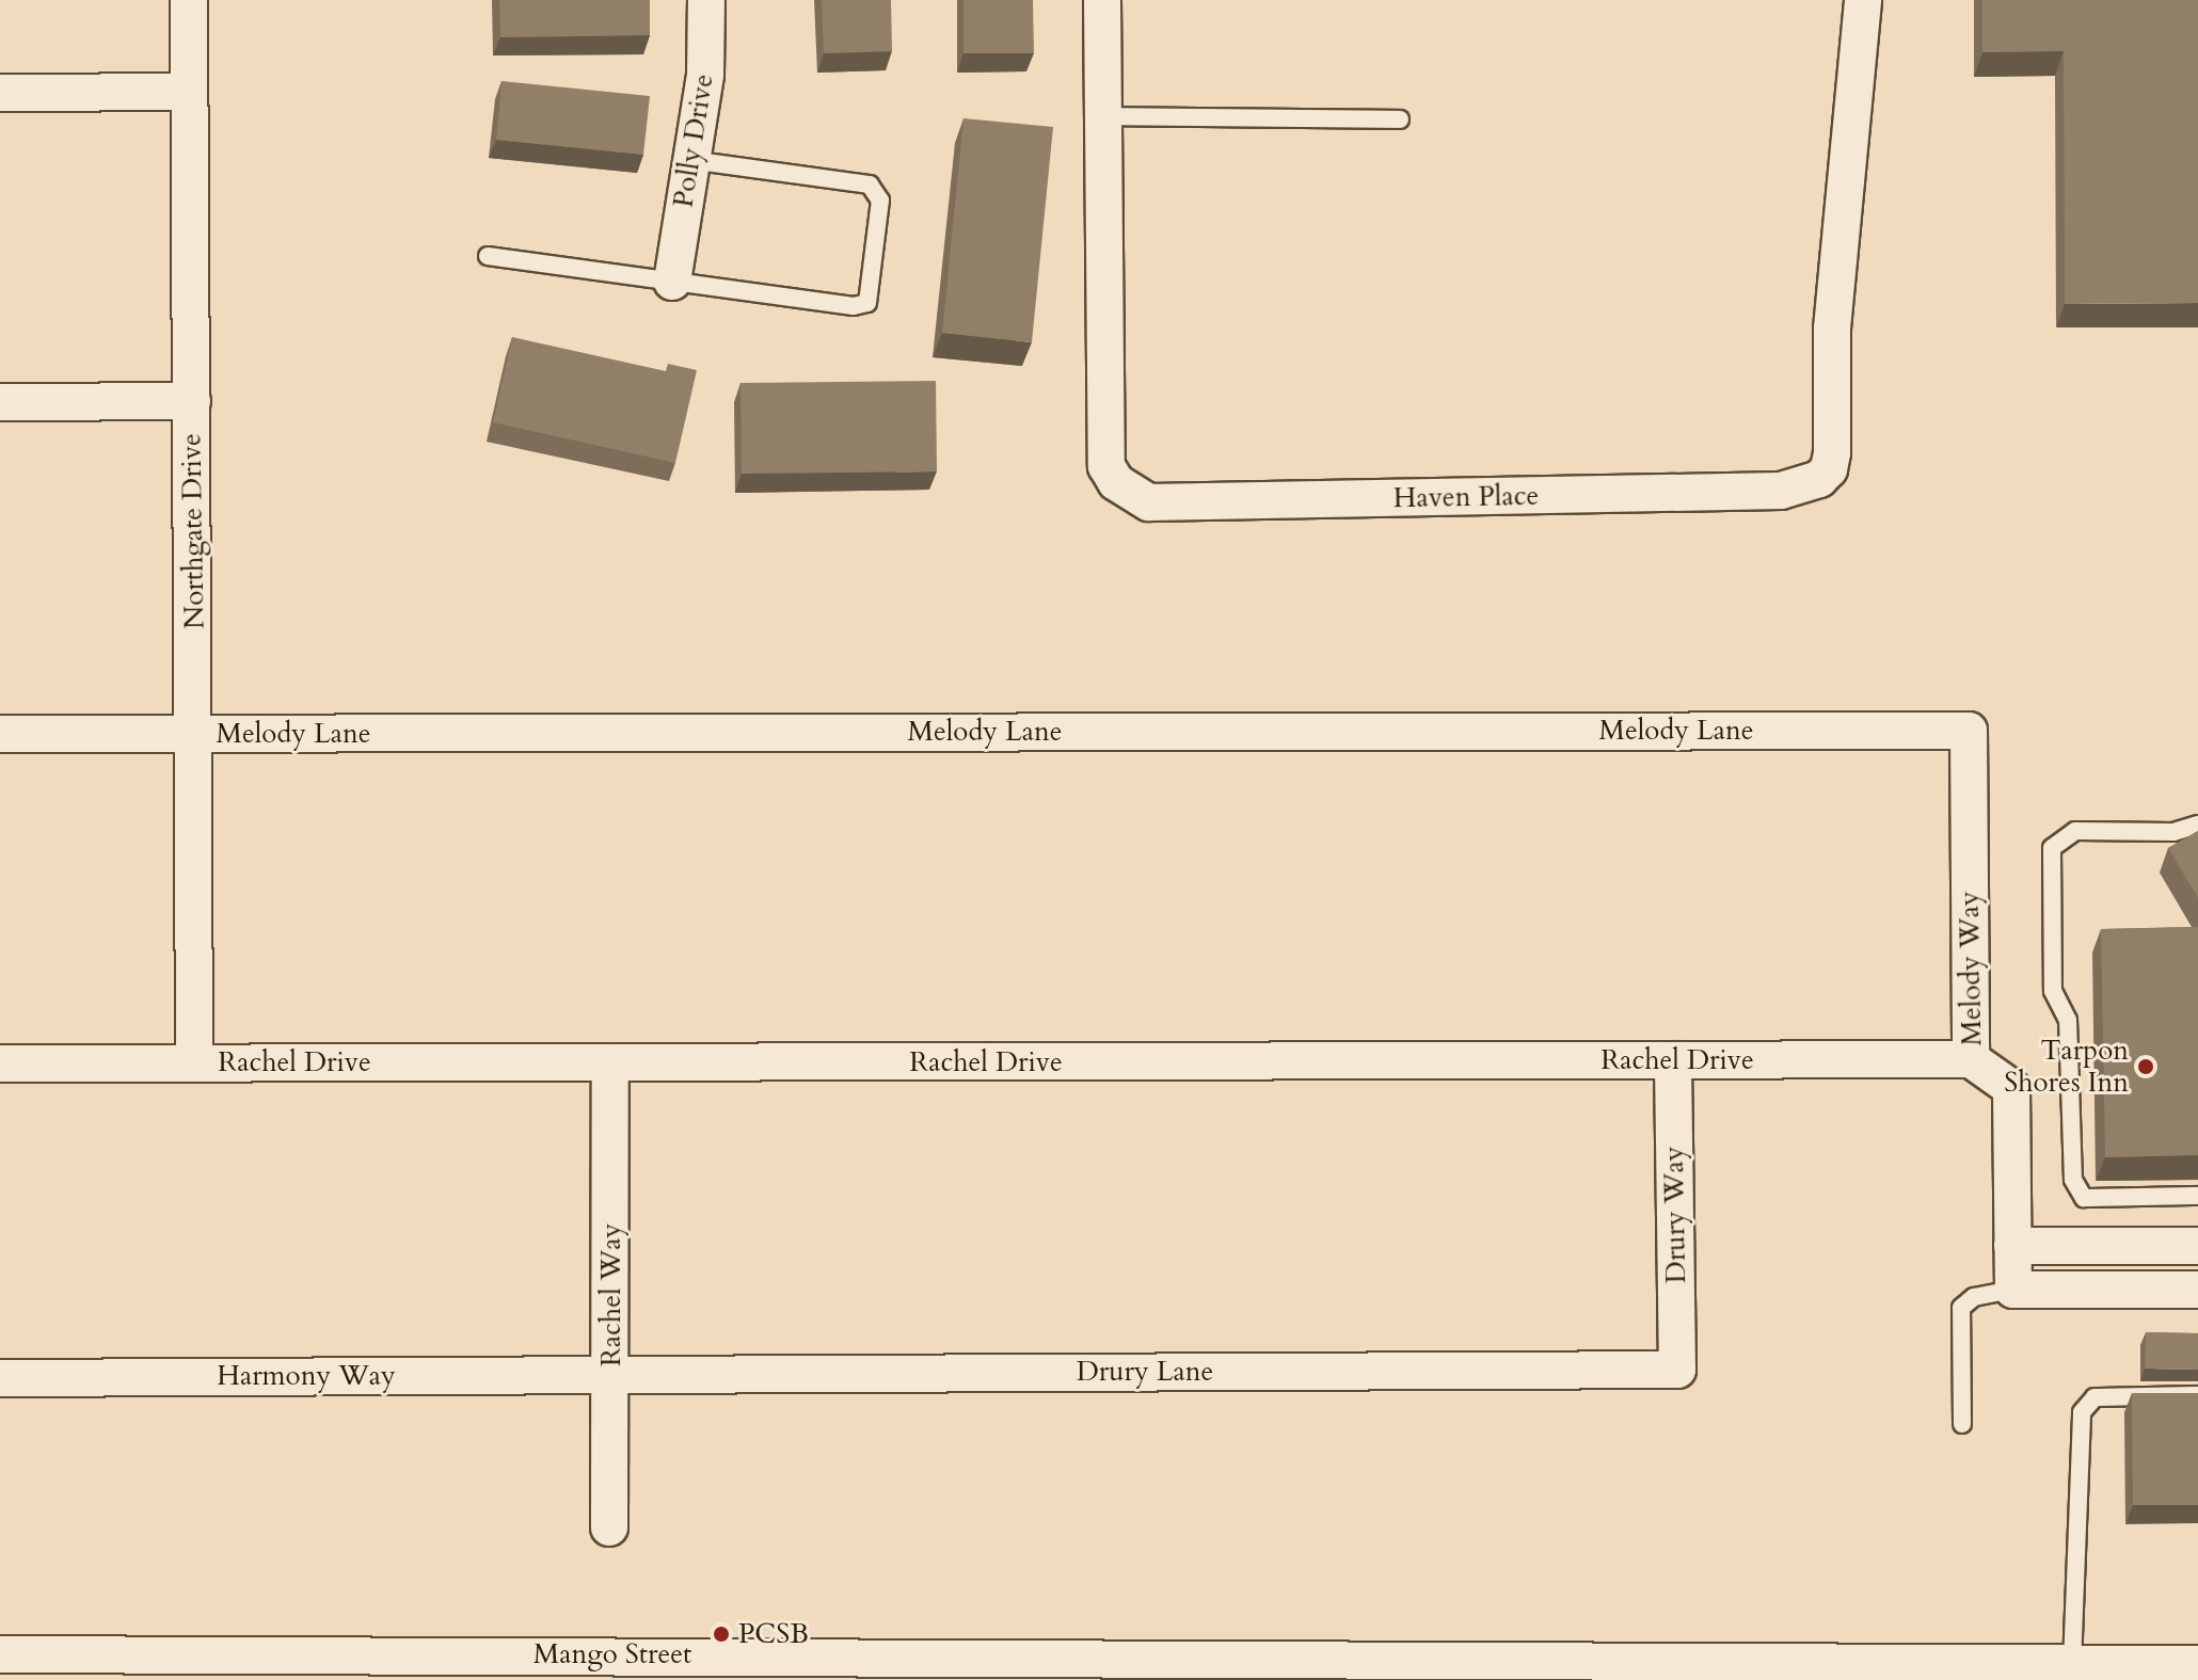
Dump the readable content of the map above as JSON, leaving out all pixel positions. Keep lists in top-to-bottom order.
{
  "streets": {
    "street": [
      "Polly Drive",
      "Haven Place",
      "Northgate Drive",
      "Melody Lane",
      "Melody Way",
      "Rachel Drive",
      "Drury Way",
      "Rachel Way",
      "Drury Lane",
      "Harmony Way",
      "Mango Street"
    ]
  },
  "crossings": [
    ["Northgate Drive", "Melody Lane"],
    ["Northgate Drive", "Rachel Drive"],
    ["Melody Lane", "Melody Way"],
    ["Melody Way", "Rachel Drive"],
    ["Rachel Drive", "Drury Way"],
    ["Rachel Drive", "Rachel Way"],
    ["Drury Way", "Drury Lane"],
    ["Rachel Way", "Drury Lane"],
    ["Rachel Way", "Harmony Way"],
    ["Drury Lane", "Harmony Way"]
  ],
  "places": ["Tarpon Shores Inn", "PCSB"]
}
